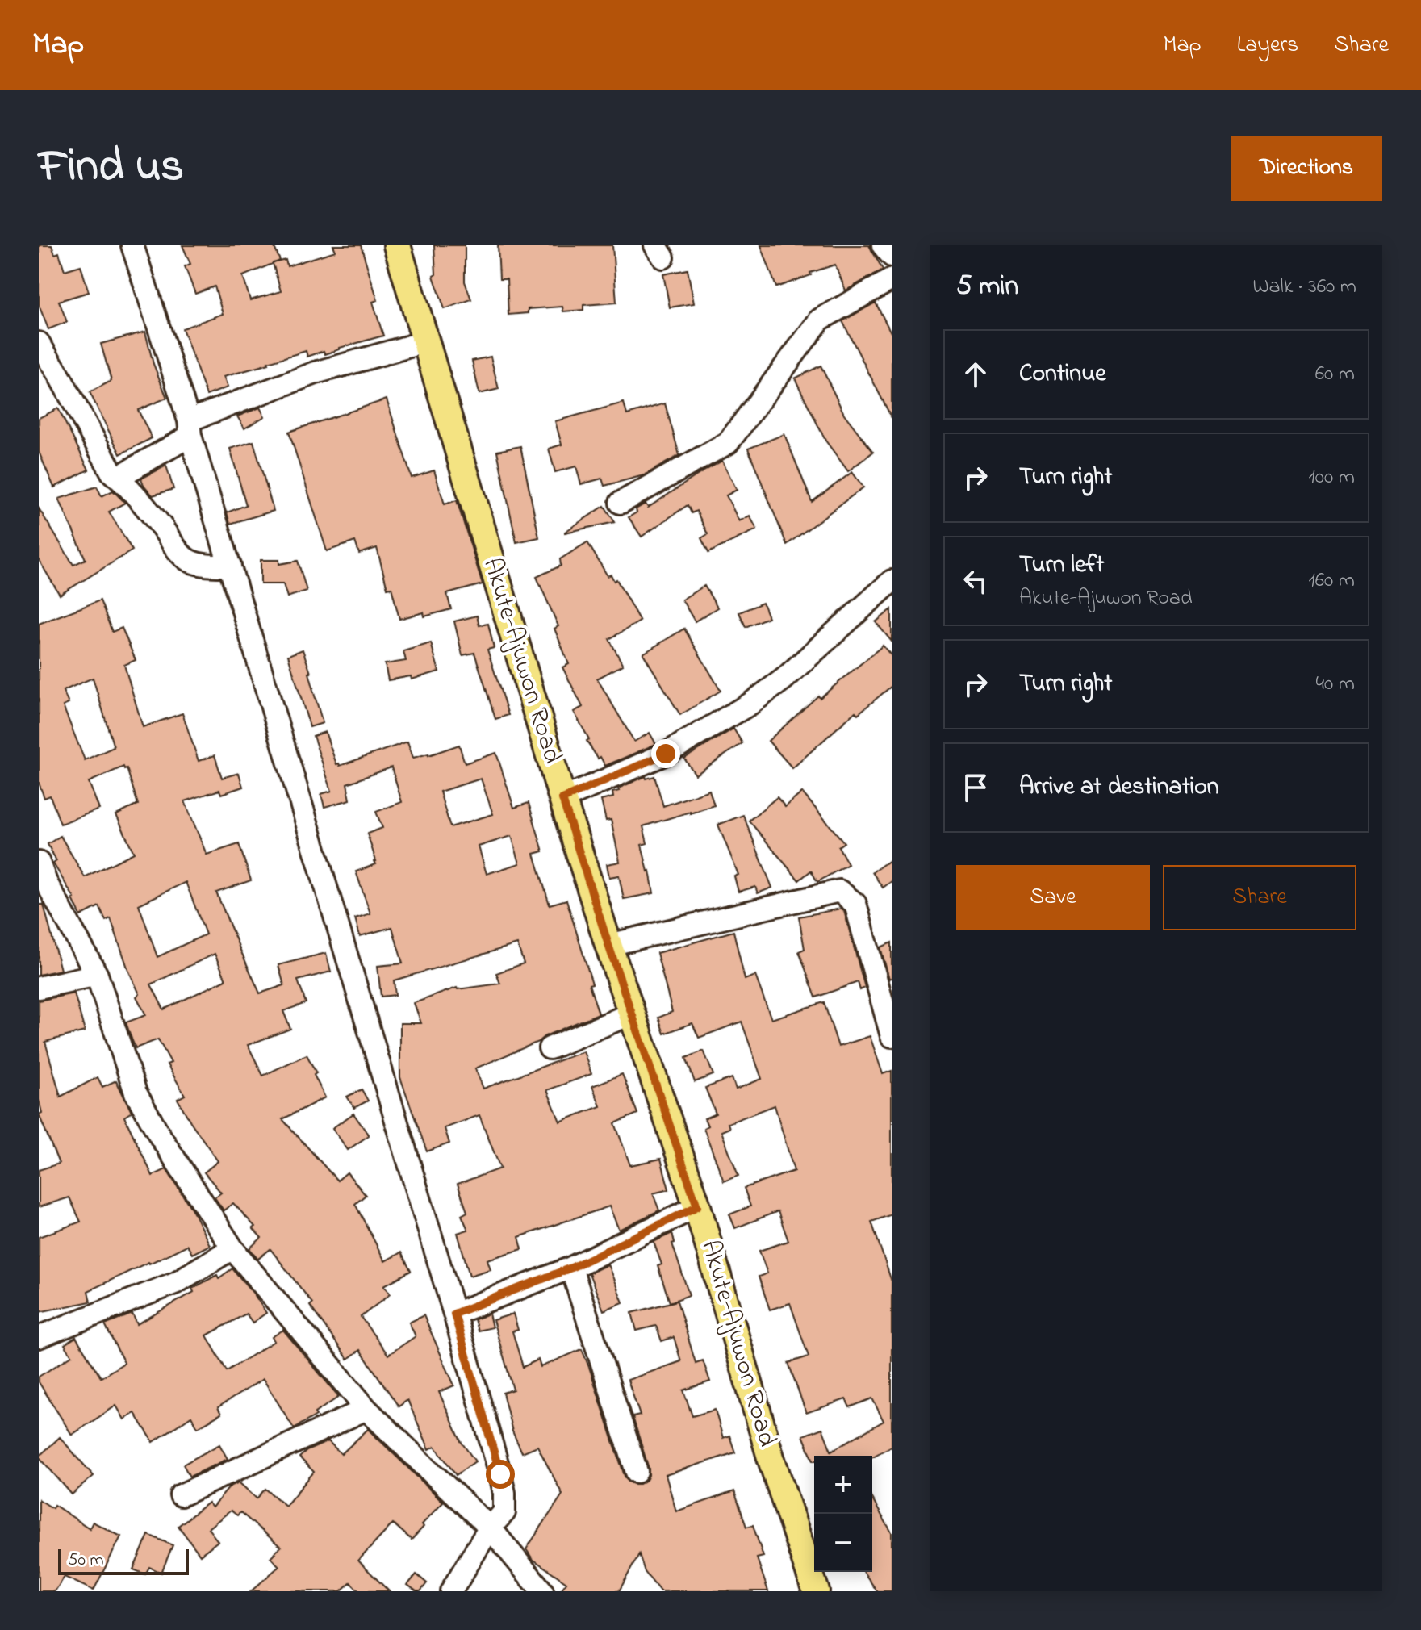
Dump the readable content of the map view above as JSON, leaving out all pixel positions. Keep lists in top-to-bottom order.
{
  "streets": {
    "main road": ["Akute-Ajuwon Road"]
  },
  "scale_bar": "50 m",
  "page": {
    "header": "Map",
    "nav": ["Map", "Layers", "Share"],
    "title": "Find us",
    "buttons": [
      "Directions",
      ["Save", "Share"]
    ],
    "heading": ["5 min", "Walk · 360 m"],
    "list": [
      ["Continue", "60 m"],
      ["Turn right", "100 m"],
      ["Turn left", "Akute-Ajuwon Road", "160 m"],
      ["Turn right", "40 m"],
      "Arrive at destination"
    ],
    "map_buttons": ["+", "−"],
    "scale": "50 m"
  }
}
